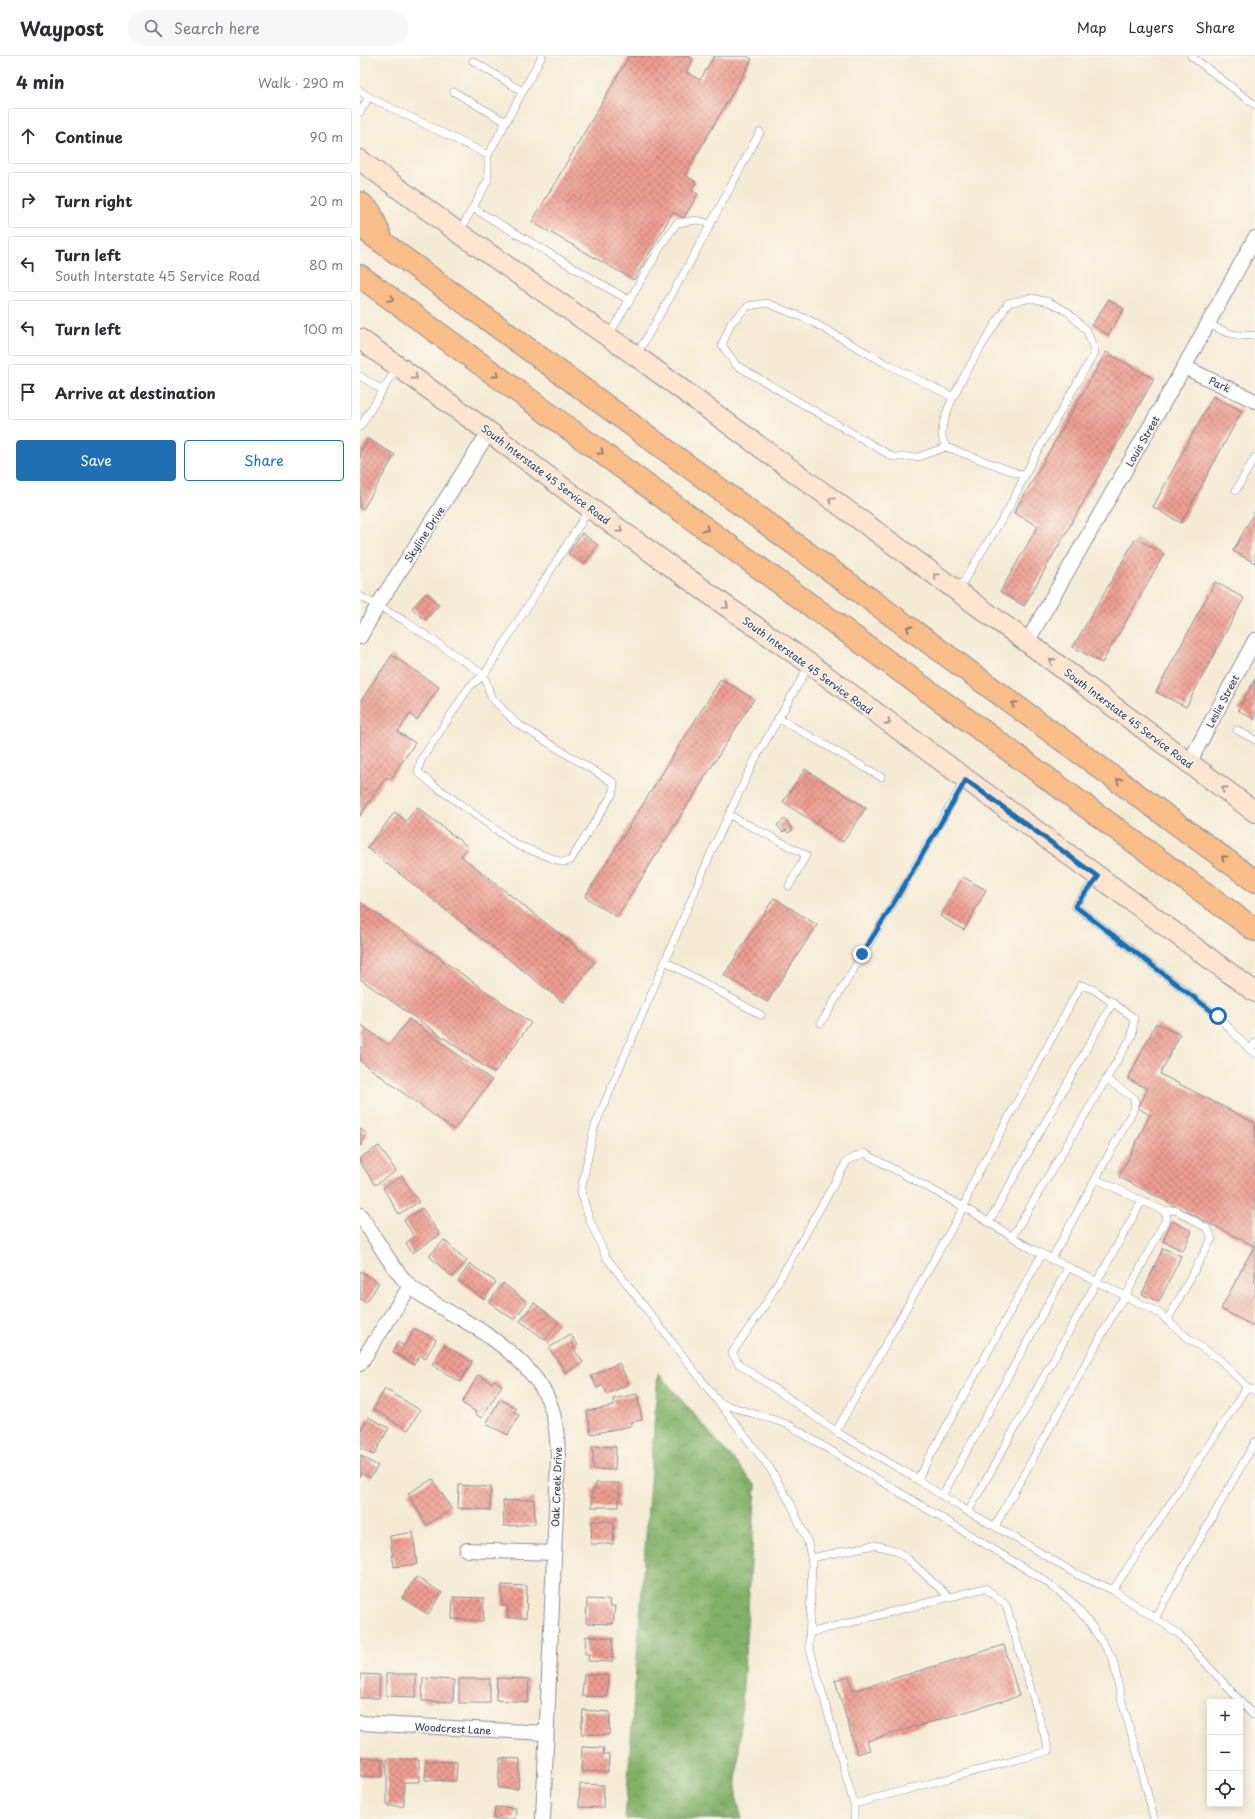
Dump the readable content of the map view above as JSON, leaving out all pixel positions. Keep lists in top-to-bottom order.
{
  "streets": {
    "main road": ["South Interstate 45 Service Road"],
    "street": [
      "Park",
      "Louis Street",
      "Skyline Drive",
      "Leslie Street",
      "Oak Creek Drive",
      "Woodcrest Lane"
    ]
  },
  "crossings": [
    ["Park", "Louis Street"],
    ["Louis Street", "South Interstate 45 Service Road"],
    ["South Interstate 45 Service Road", "Skyline Drive"],
    ["South Interstate 45 Service Road", "Leslie Street"],
    ["Oak Creek Drive", "Woodcrest Lane"]
  ],
  "page": {
    "header": "Waypost",
    "search": "Search here",
    "nav": ["Map", "Layers", "Share"],
    "heading": ["4 min", "Walk · 290 m"],
    "list": [
      ["Continue", "90 m"],
      ["Turn right", "20 m"],
      ["Turn left", "South Interstate 45 Service Road", "80 m"],
      ["Turn left", "100 m"],
      "Arrive at destination"
    ],
    "buttons": ["Save", "Share"],
    "map_buttons": ["+", "−"]
  }
}
